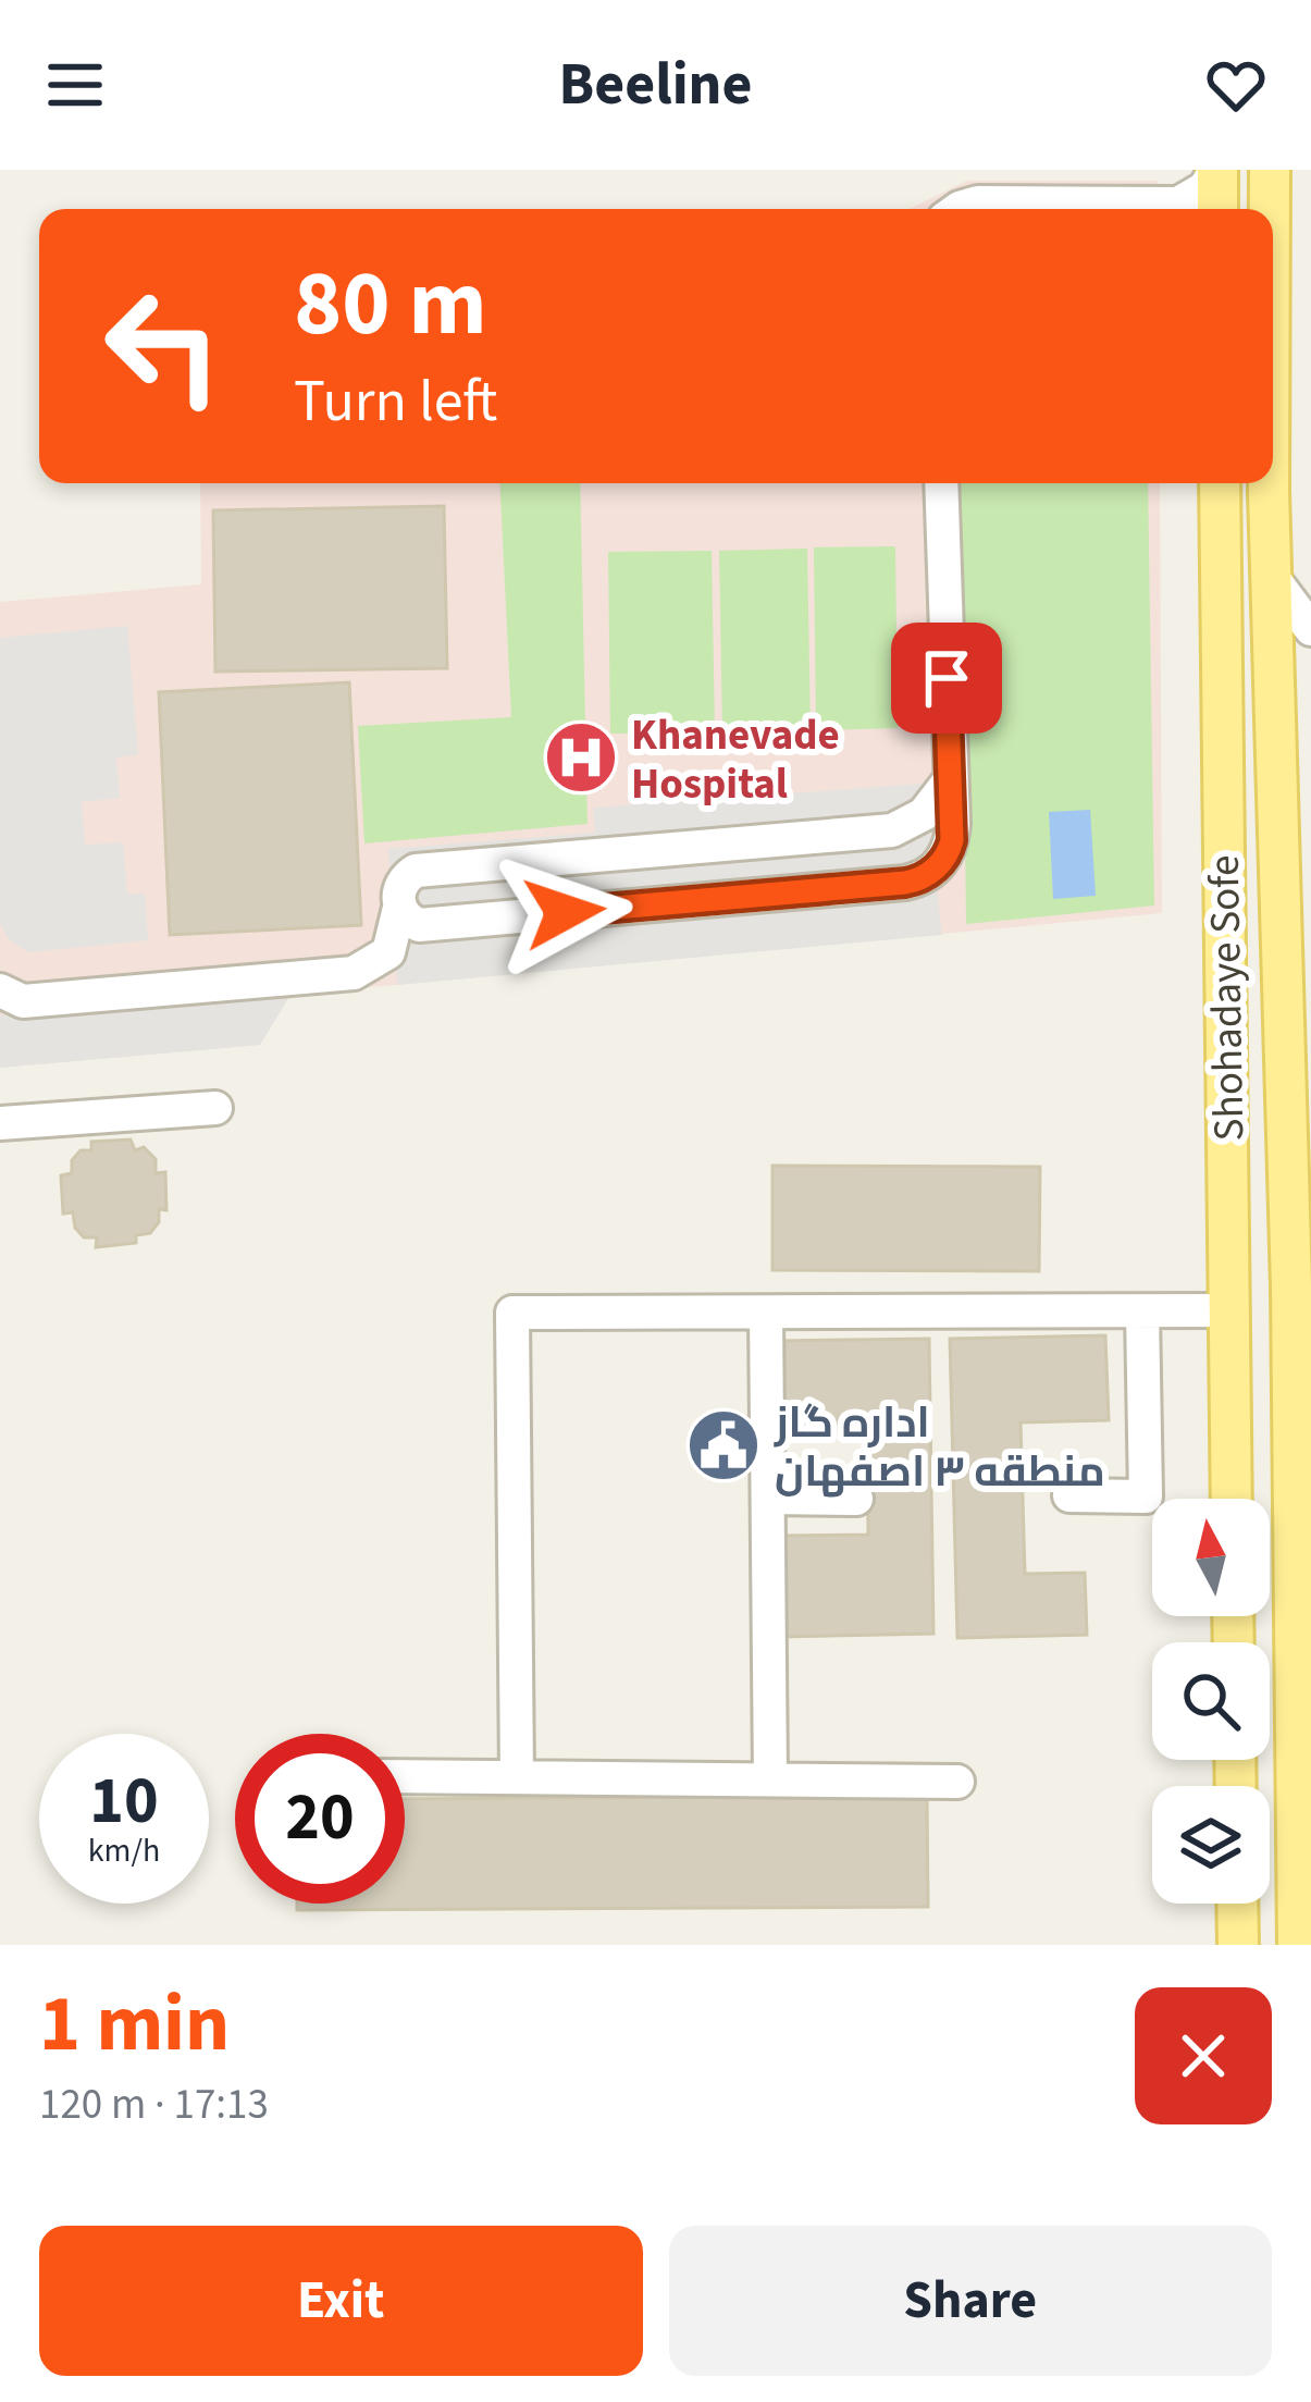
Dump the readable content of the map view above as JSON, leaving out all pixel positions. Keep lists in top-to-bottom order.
{
  "streets": {
    "main road": ["Shohadaye Sofe"]
  },
  "places": {
    "hospital": ["Khanevade Hospital"],
    "public building": ["اداره گاز منطقه ۳ اصفهان"]
  },
  "north": "top",
  "page": {
    "header": "Beeline",
    "turn": ["80 m", "Turn left"],
    "speed": "10 km/h",
    "limit": "20",
    "heading": ["1 min", "120 m · 17:13"],
    "buttons": ["Exit", "Share"]
  }
}
